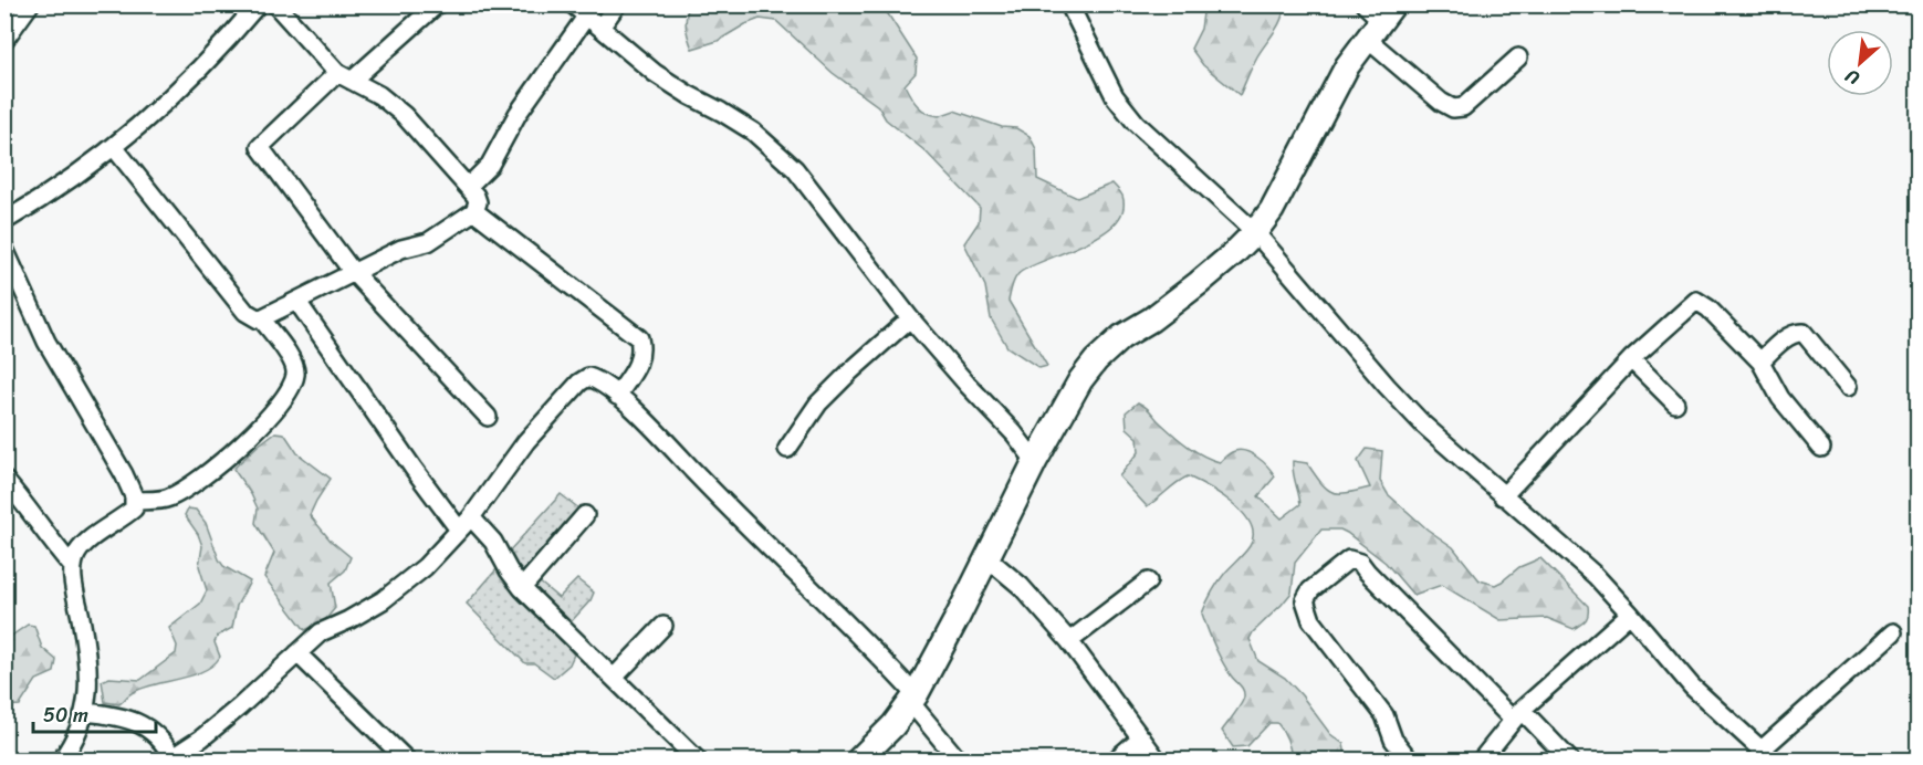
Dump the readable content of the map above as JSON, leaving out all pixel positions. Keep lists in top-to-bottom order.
{
  "scale_bar": "50 m",
  "north": "bottom left"
}
